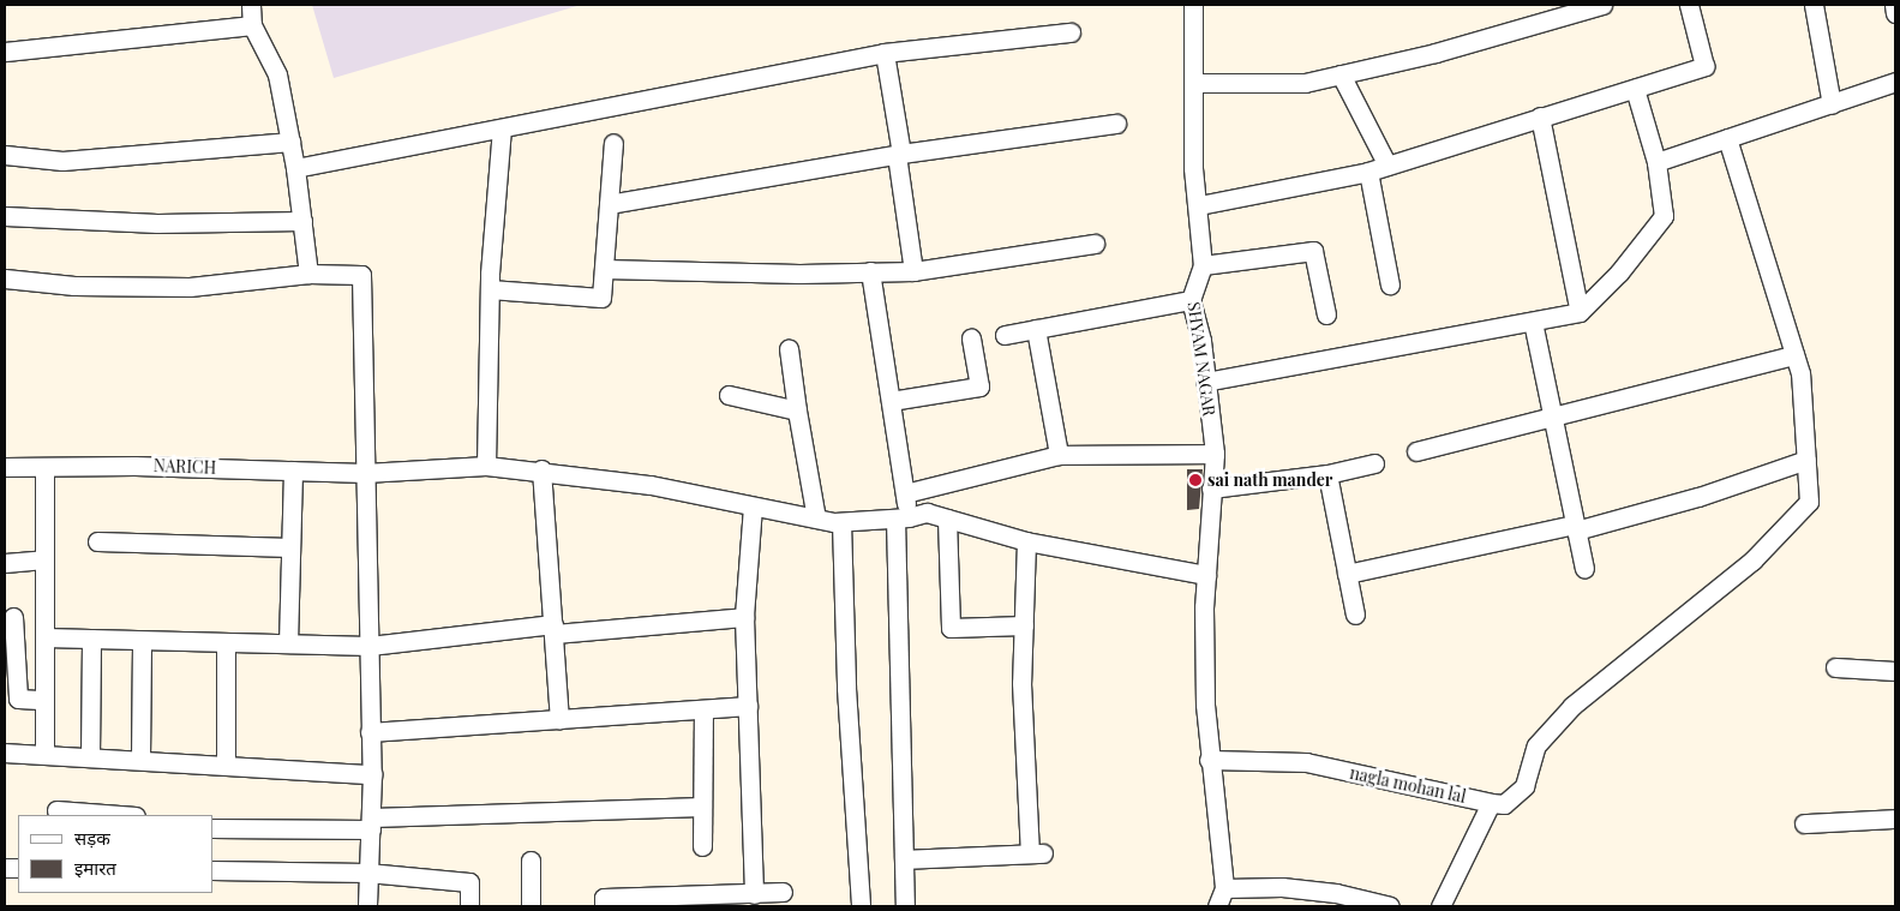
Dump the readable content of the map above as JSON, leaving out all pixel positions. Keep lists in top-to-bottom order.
{
  "streets": {
    "street": ["SHYAM NAGAR", "NARICH", "nagla mohan lal"]
  },
  "crossings": [
    ["SHYAM NAGAR", "NARICH"],
    ["SHYAM NAGAR", "nagla mohan lal"]
  ],
  "places": ["sai nath mander"],
  "legend": ["सड़क", "इमारत"]
}
